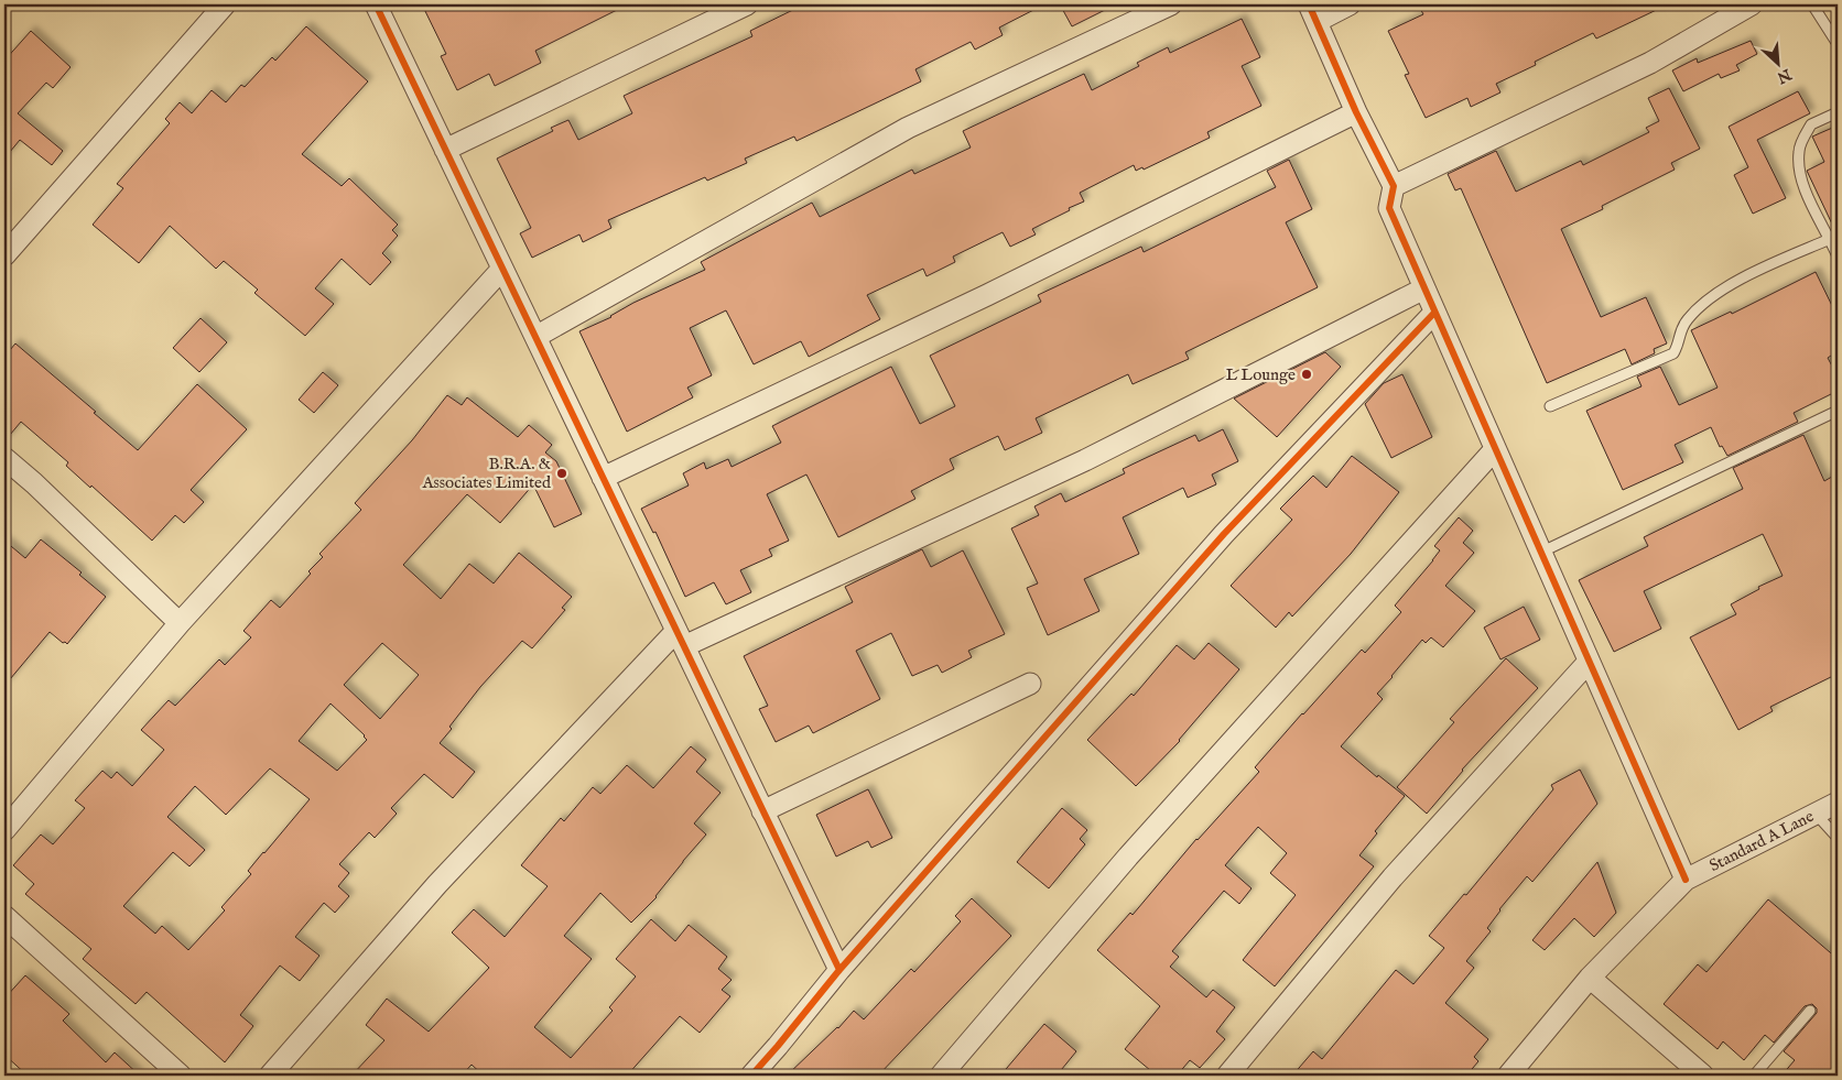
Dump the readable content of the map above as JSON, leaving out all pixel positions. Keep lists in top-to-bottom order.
{
  "streets": {
    "street": ["Standard A Lane"]
  },
  "places": ["L Lounge", "B.R.A. & Associates Limited"],
  "north": "bottom right"
}
